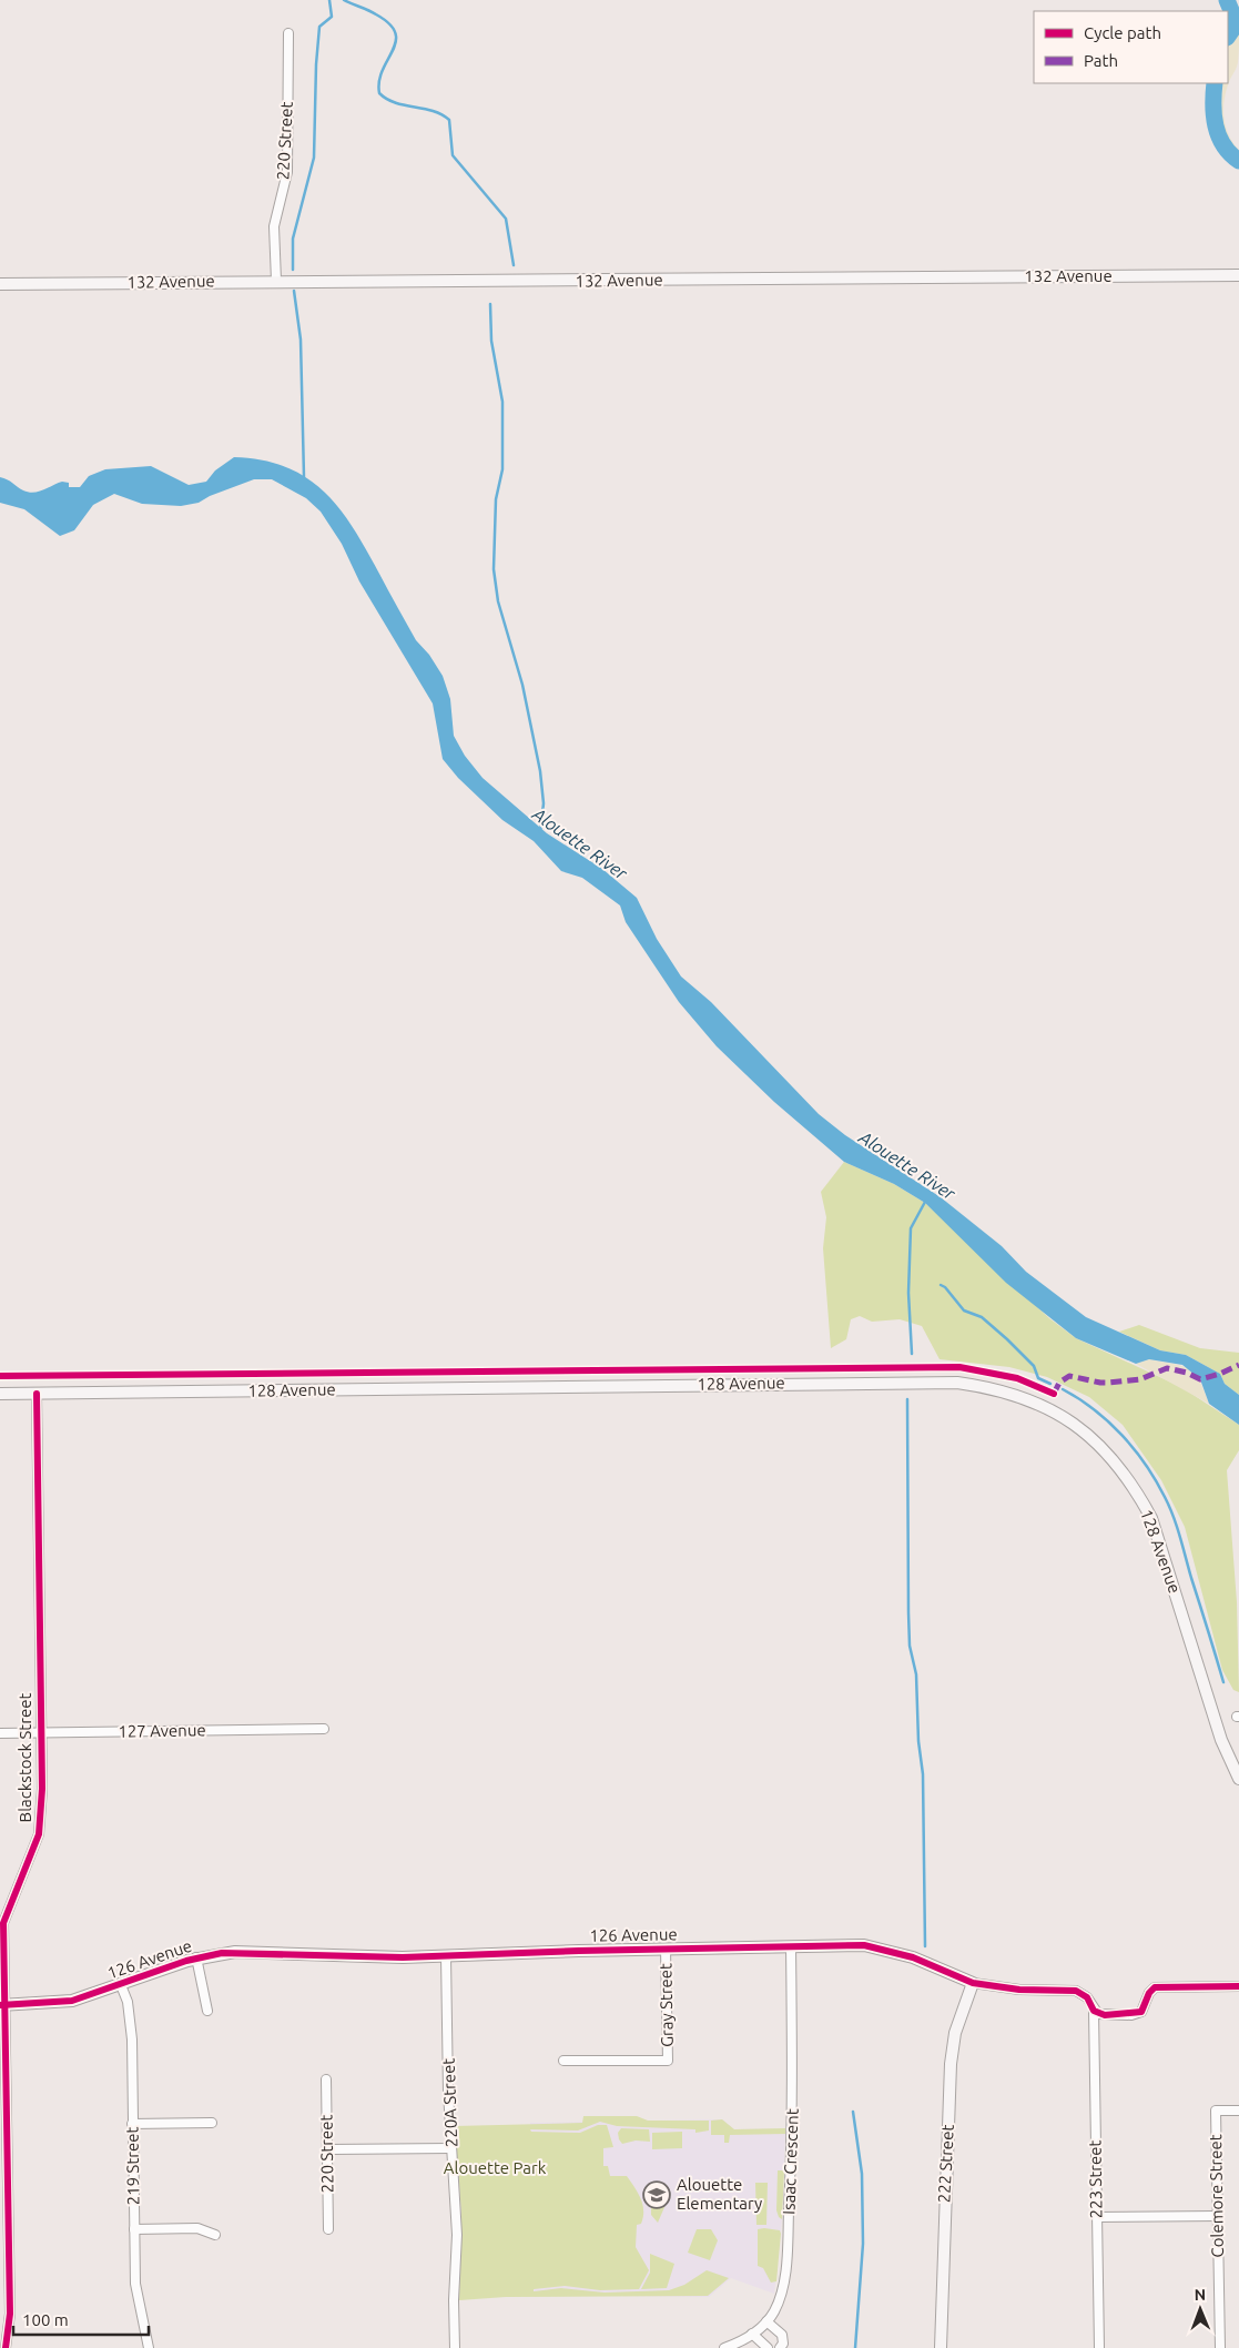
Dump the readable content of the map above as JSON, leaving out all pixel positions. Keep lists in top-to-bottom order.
{
  "streets": {
    "main road": [
      "132 Avenue",
      "128 Avenue",
      "126 Avenue",
      "222 Street"
    ],
    "street": [
      "220 Street",
      "127 Avenue",
      "Blackstock Street",
      "Gray Street",
      "220A Street",
      "Isaac Crescent",
      "219 Street",
      "223 Street",
      "Colemore Street"
    ]
  },
  "crossings": [
    ["220 Street", "132 Avenue"],
    ["128 Avenue", "Blackstock Street"],
    ["127 Avenue", "Blackstock Street"],
    ["Blackstock Street", "126 Avenue"],
    ["126 Avenue", "Gray Street"],
    ["126 Avenue", "220A Street"],
    ["126 Avenue", "Isaac Crescent"],
    ["126 Avenue", "222 Street"],
    ["126 Avenue", "219 Street"],
    ["126 Avenue", "223 Street"]
  ],
  "water": ["Alouette River"],
  "parks": ["Alouette Park"],
  "places": {
    "school or university": ["Alouette Elementary"]
  },
  "legend": ["Cycle path", "Path"],
  "scale_bar": "100 m",
  "north": "top"
}
